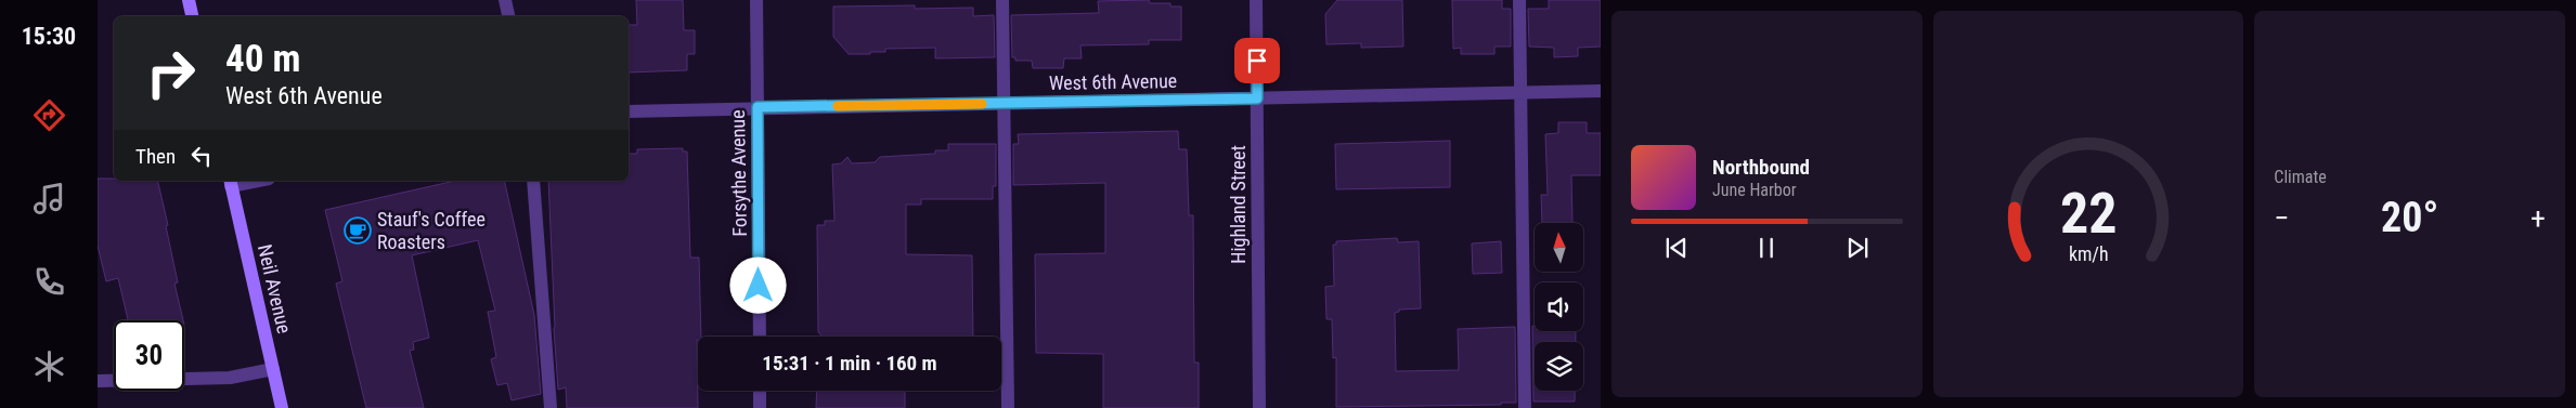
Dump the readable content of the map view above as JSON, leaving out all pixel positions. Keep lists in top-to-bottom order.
{
  "streets": {
    "street": [
      "West 6th Avenue",
      "Forsythe Avenue",
      "Highland Street",
      "Neil Avenue"
    ]
  },
  "crossings": [
    ["West 6th Avenue", "Forsythe Avenue"],
    ["West 6th Avenue", "Highland Street"]
  ],
  "places": {
    "cafe": ["Stauf's Coffee Roasters"]
  },
  "north": "top",
  "page": {
    "tabs": "15:30",
    "tile": "Climate",
    "turn": ["40 m", "West 6th Avenue"],
    "then": "Then",
    "song": ["Northbound", "June Harbor"],
    "heat": ["−", "20°", "+"],
    "limit": "30",
    "trip": "15:31 · 1 min · 160 m",
    "gauge": ["22", "km/h"]
  }
}
